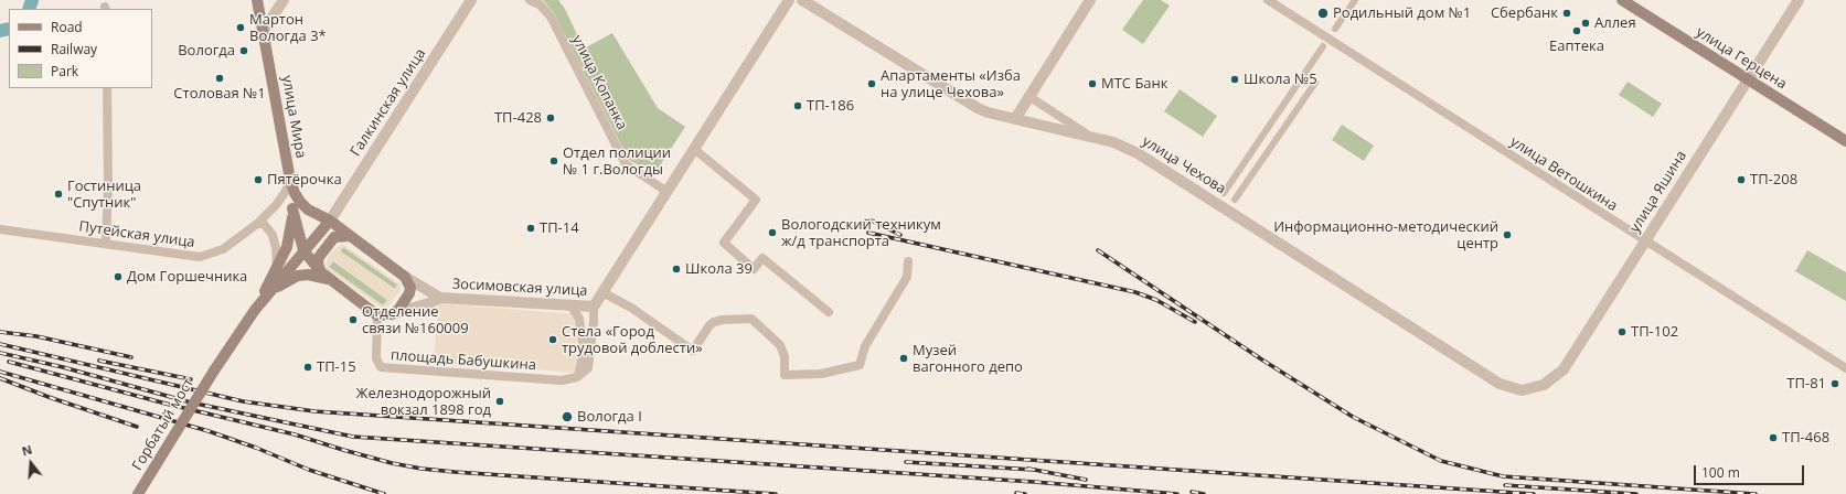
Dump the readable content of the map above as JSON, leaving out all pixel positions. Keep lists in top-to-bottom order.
{
  "streets": {
    "main road": [
      "улица Герцена",
      "улица Мира",
      "Зосимовская улица",
      "Горбатый мост"
    ],
    "street": [
      "улица Копанка",
      "Галкинская улица",
      "улица Чехова",
      "улица Ветошкина",
      "улица Яшина",
      "Путейская улица",
      "площадь Бабушкина"
    ]
  },
  "crossings": [
    ["улица Герцена", "улица Яшина"],
    ["улица Копанка", "Зосимовская улица"],
    ["Галкинская улица", "улица Мира"],
    ["Галкинская улица", "Зосимовская улица"],
    ["улица Мира", "Путейская улица"],
    ["улица Мира", "Зосимовская улица"],
    ["улица Чехова", "улица Яшина"],
    ["улица Ветошкина", "улица Яшина"]
  ],
  "places": [
    "Родильный дом №1",
    "Сбербанк",
    "Аллея",
    "Мартон Вологда 3*",
    "Еаптека",
    "Вологда",
    "Столовая №1",
    "Школа №5",
    "Апартаменты «Изба на улице Чехова»",
    "МТС Банк",
    "ТП-186",
    "ТП-428",
    "Отдел полиции № 1 г.Вологды",
    "Пятёрочка",
    "ТП-208",
    "Гостиница \"Спутник\"",
    "ТП-14",
    "Вологодский техникум ж/д транспорта",
    "Информационно-методический центр",
    "Школа 39",
    "Дом Горшечника",
    "Отделение связи №160009",
    "ТП-102",
    "Стела «Город трудовой доблести»",
    "Музей вагонного депо",
    "ТП-15",
    "ТП-81",
    "Железнодорожный вокзал 1898 год",
    "Вологда I",
    "ТП-468"
  ],
  "legend": ["Road", "Railway", "Park"],
  "scale_bar": "100 m",
  "north": "top"
}
